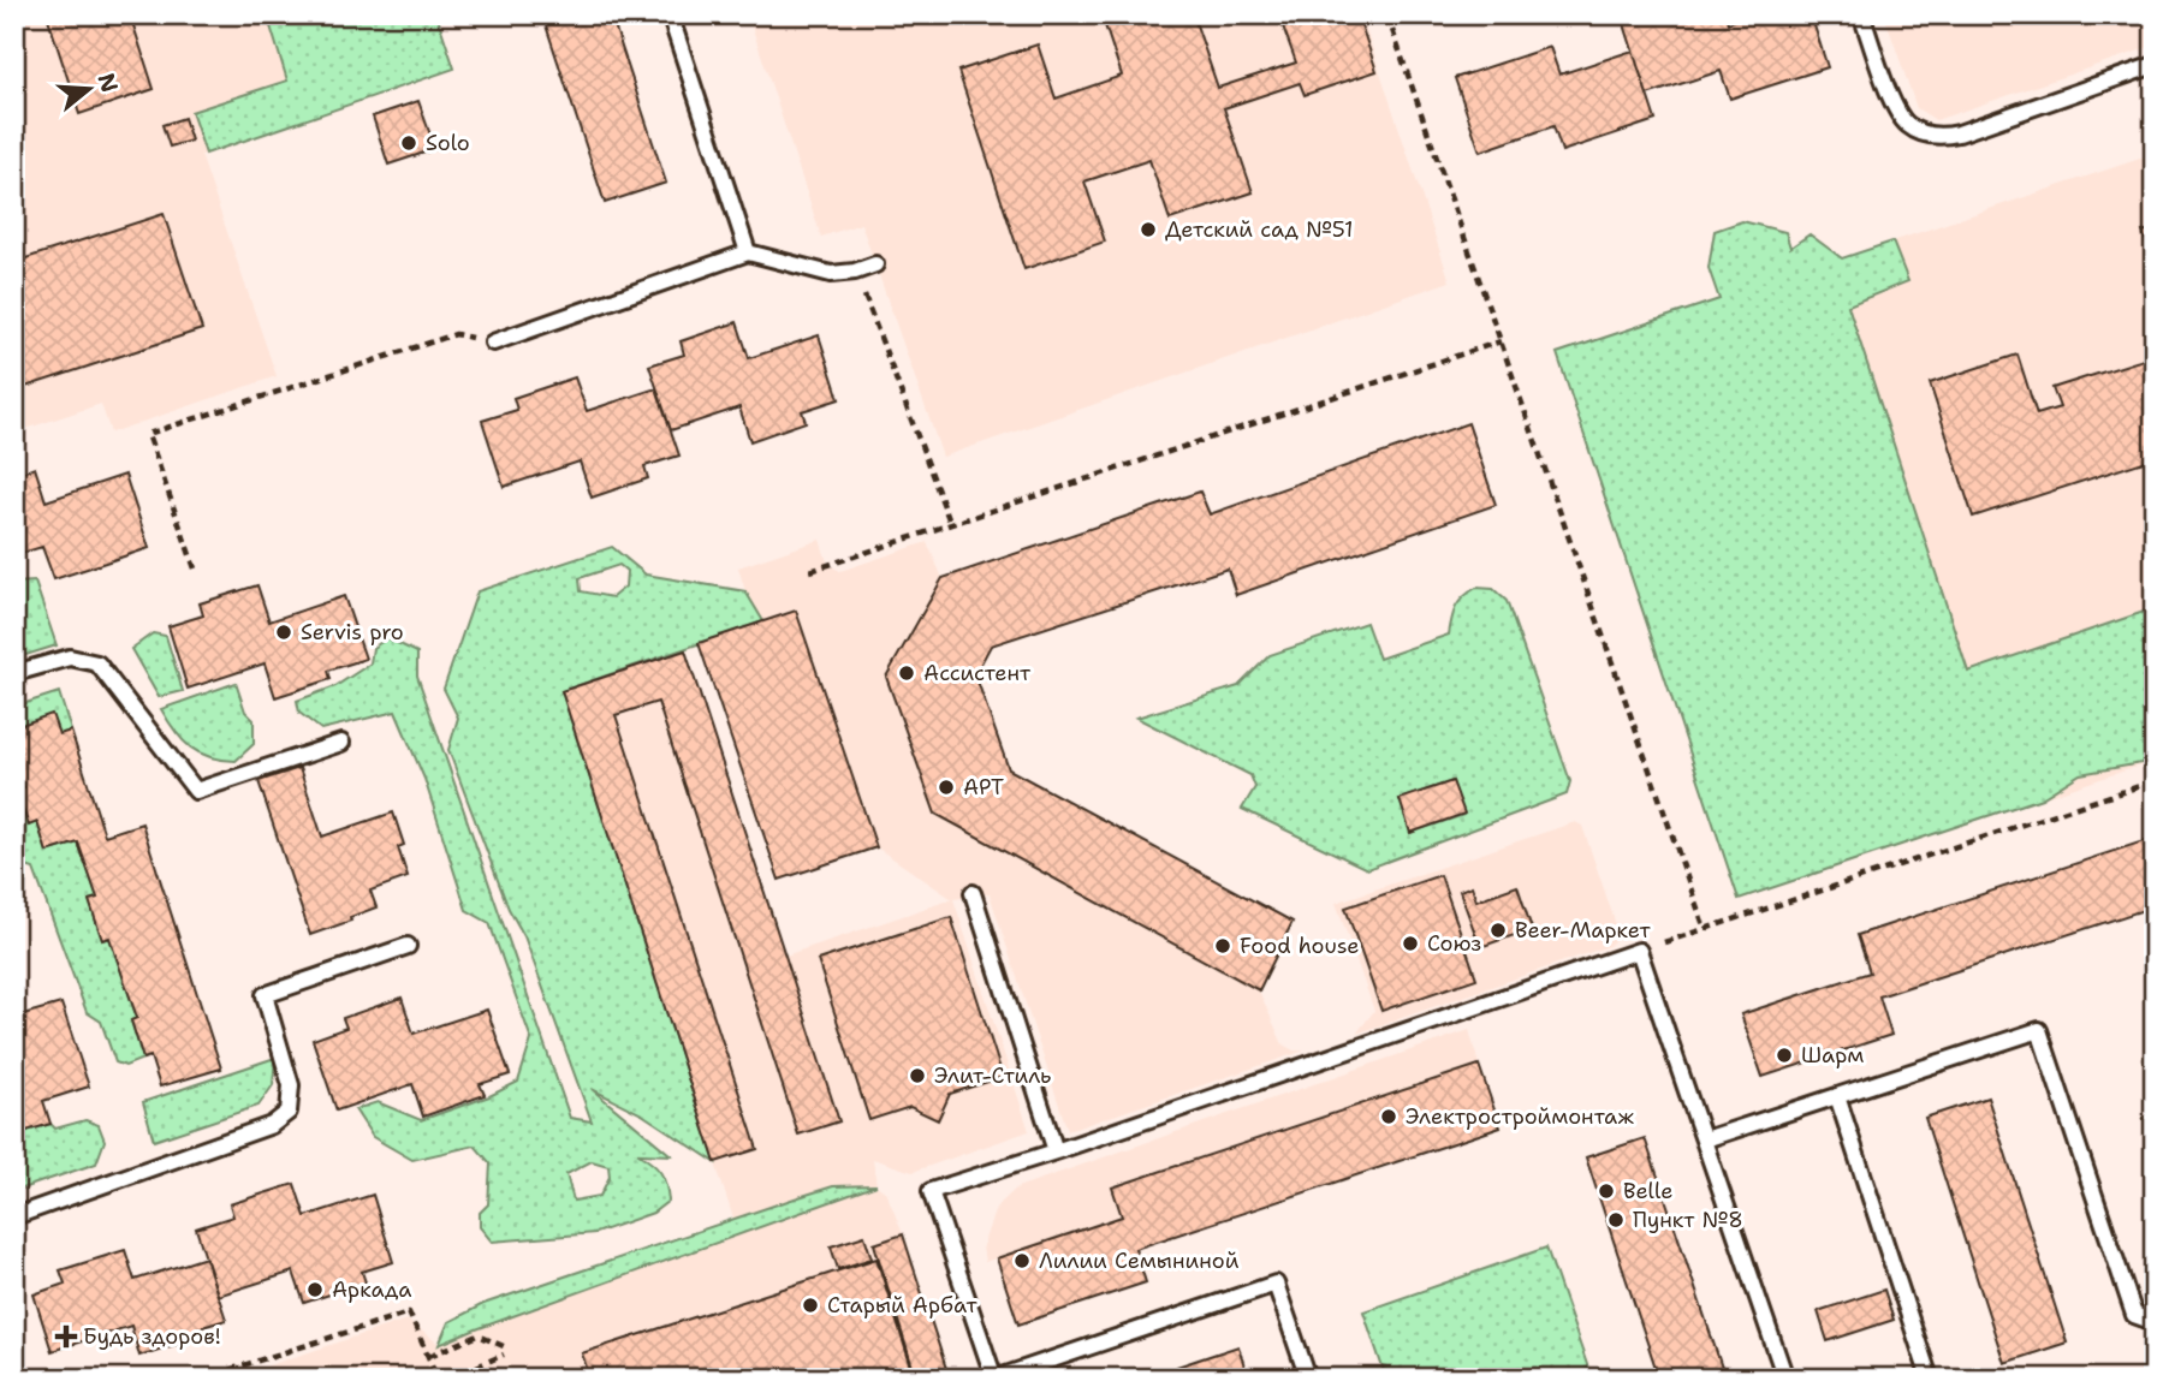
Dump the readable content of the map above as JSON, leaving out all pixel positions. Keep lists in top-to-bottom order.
{
  "places": {
    "other": [
      "Solo",
      "Детский сад №51",
      "Servis pro",
      "Ассистент",
      "АРТ",
      "Beer-Маркет",
      "Союз",
      "Food house",
      "Шарм",
      "Элит-Стиль",
      "Электростроймонтаж",
      "Belle",
      "Пункт №8",
      "Лилии Семыниной",
      "Аркада",
      "Старый Арбат"
    ],
    "health": ["Будь здоров!"]
  },
  "north": "right"
}
